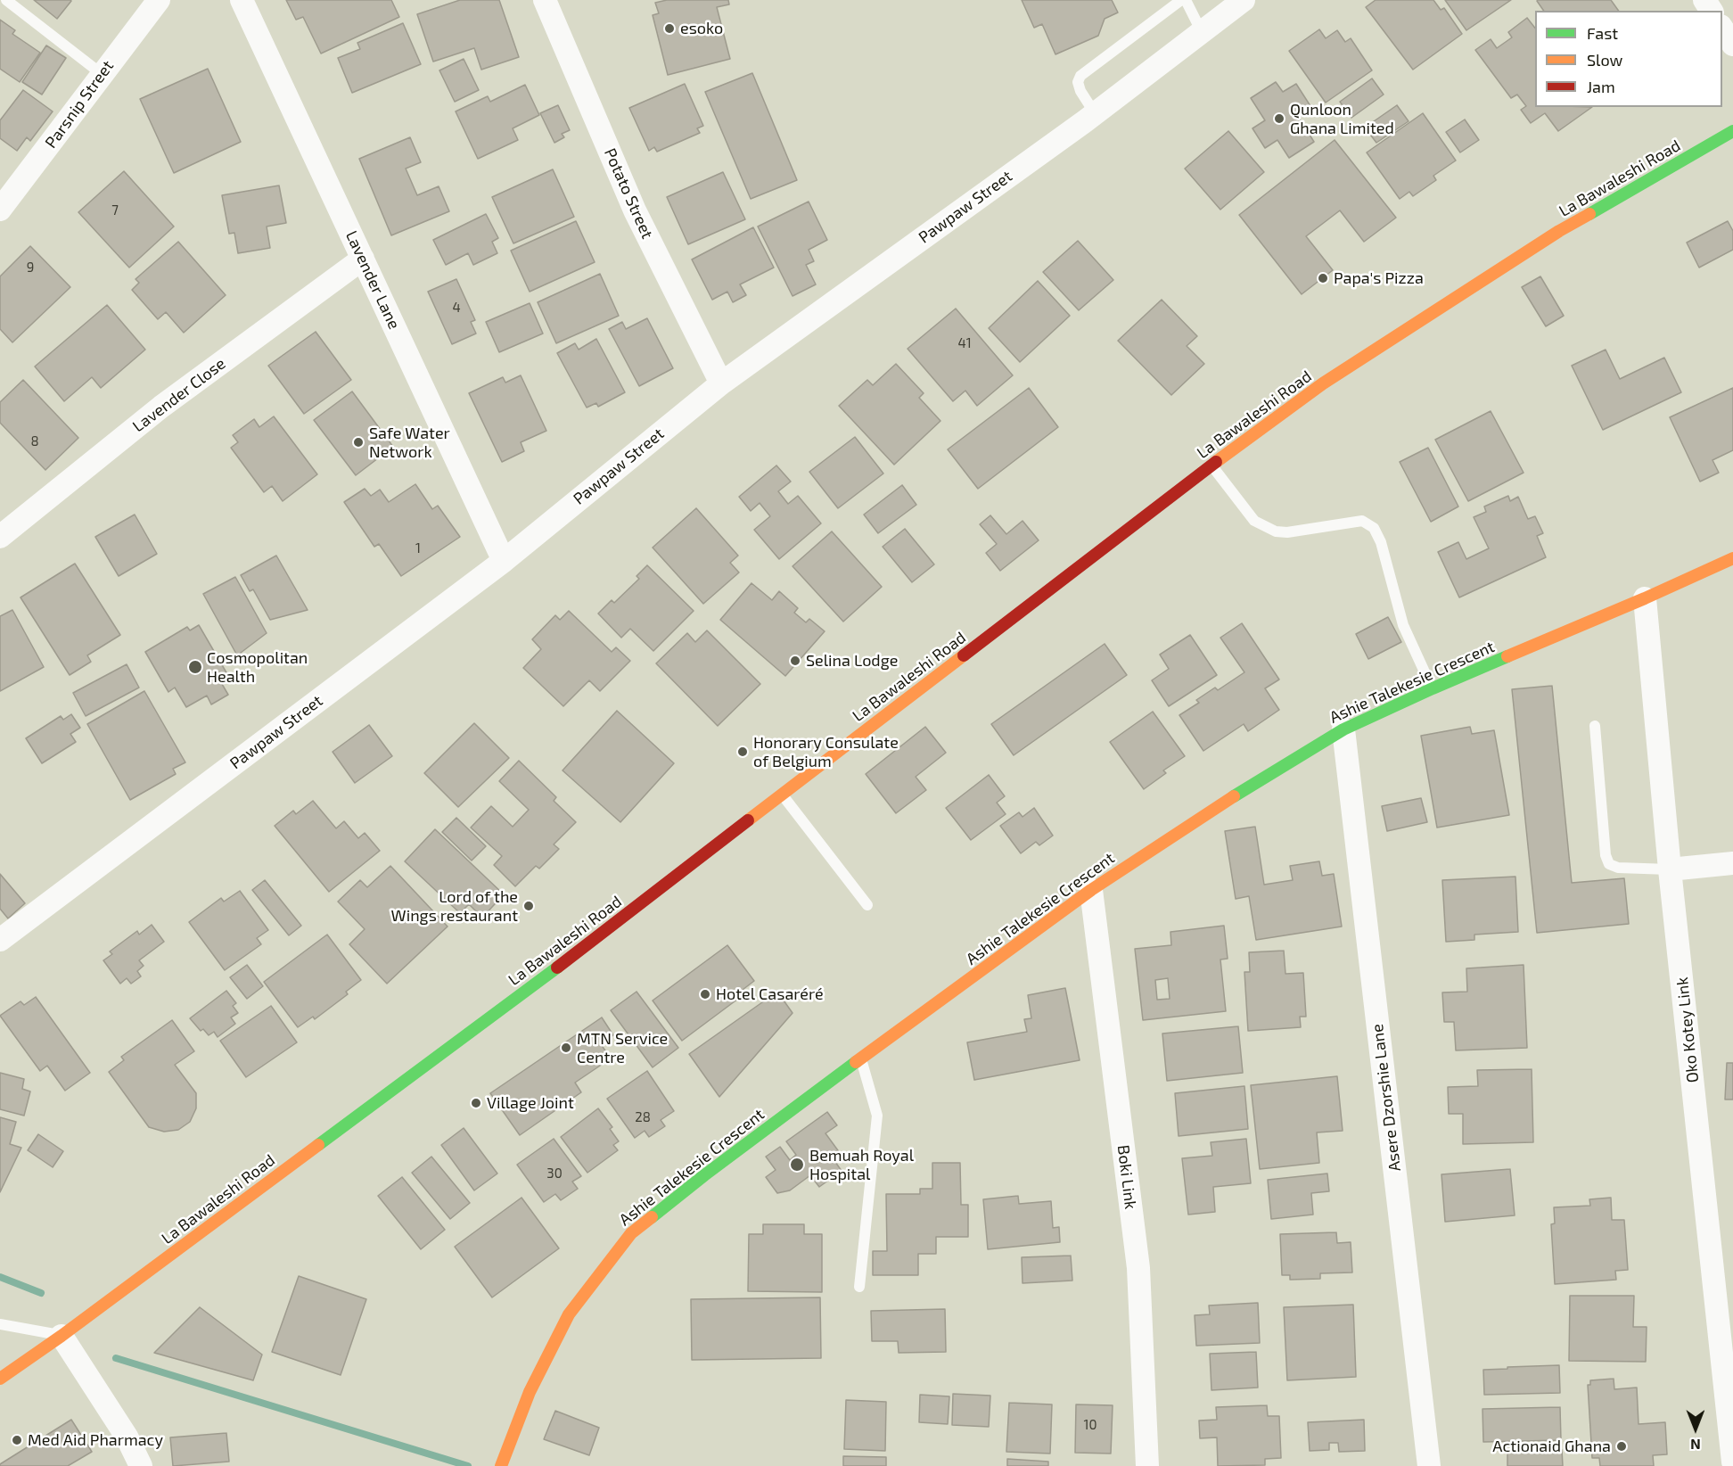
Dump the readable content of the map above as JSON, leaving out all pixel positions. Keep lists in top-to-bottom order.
{
  "streets": {
    "main road": ["La Bawaleshi Road", "Ashie Talekesie Crescent"],
    "street": [
      "Parsnip Street",
      "Potato Street",
      "Pawpaw Street",
      "Lavender Lane",
      "Lavender Close",
      "Oko Kotey Link",
      "Asere Dzorshie Lane",
      "Boki Link"
    ]
  },
  "crossings": [
    ["Potato Street", "Pawpaw Street"],
    ["Pawpaw Street", "Lavender Lane"],
    ["Lavender Lane", "Lavender Close"],
    ["Ashie Talekesie Crescent", "Oko Kotey Link"],
    ["Ashie Talekesie Crescent", "Asere Dzorshie Lane"],
    ["Ashie Talekesie Crescent", "Boki Link"]
  ],
  "places": [
    "esoko",
    "Qunloon Ghana Limited",
    "Papa's Pizza",
    "Safe Water Network",
    "Selina Lodge",
    "Cosmopolitan Health",
    "Honorary Consulate of Belgium",
    "Lord of the Wings restaurant",
    "Hotel Casaréré",
    "MTN Service Centre",
    "Village Joint",
    "Bemuah Royal Hospital",
    "Med Aid Pharmacy",
    "Actionaid Ghana"
  ],
  "house_numbers": [
    "7",
    "9",
    "4",
    "41",
    "8",
    "1",
    "28",
    "30",
    "10"
  ],
  "legend": ["Fast", "Slow", "Jam"],
  "north": "bottom"
}
